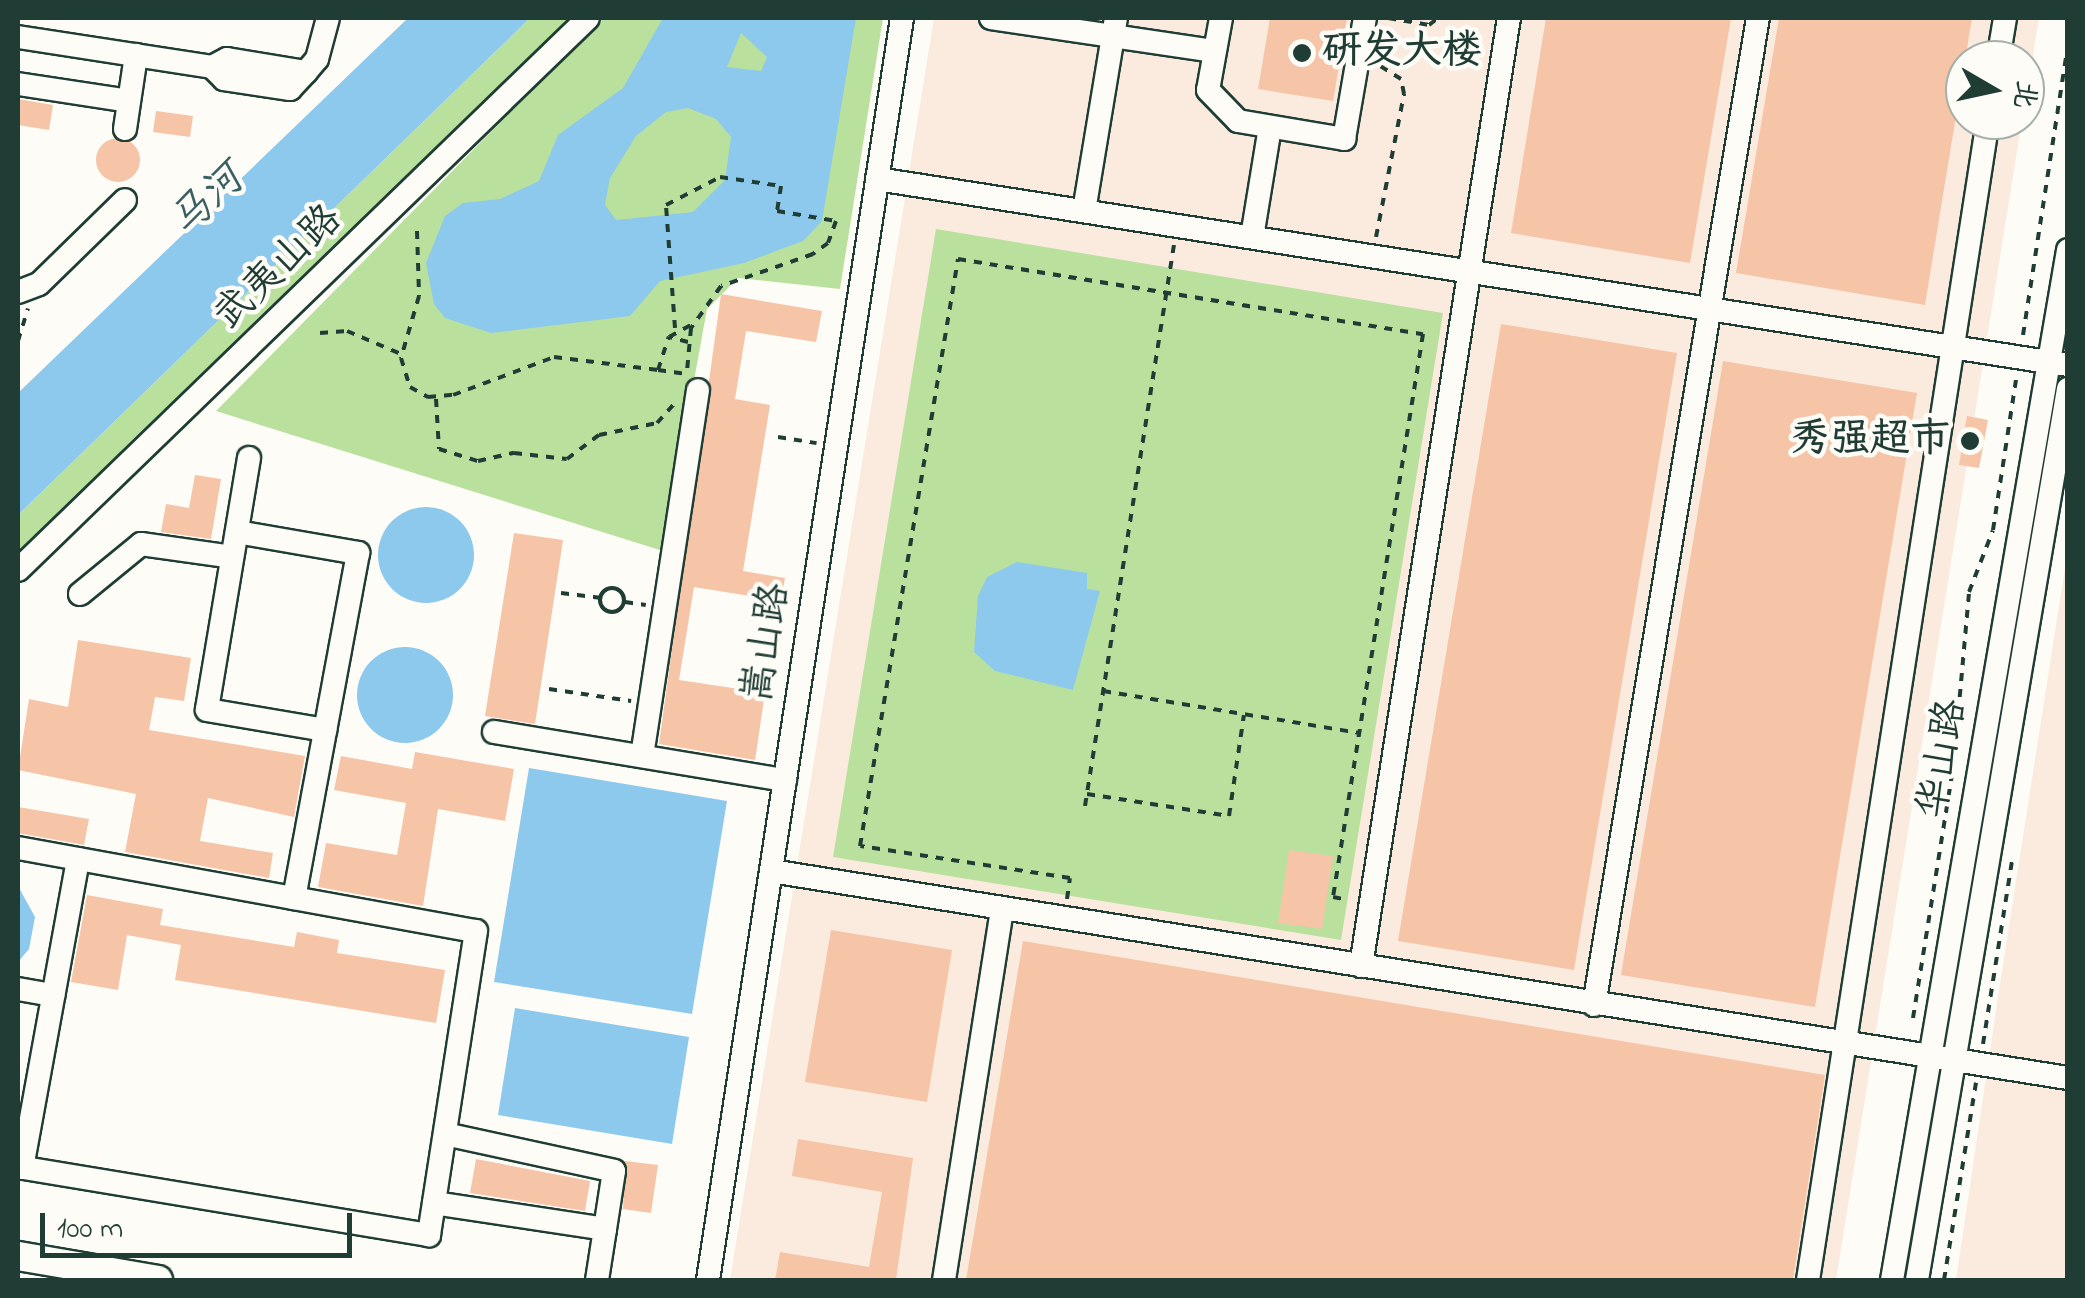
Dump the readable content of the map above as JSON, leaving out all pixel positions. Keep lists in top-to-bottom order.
{
  "streets": {
    "street": ["武夷山路", "嵩山路", "华山路"]
  },
  "water": ["马河"],
  "places": ["研发大楼", "秀强超市"],
  "scale_bar": "100 m",
  "north": "right"
}
